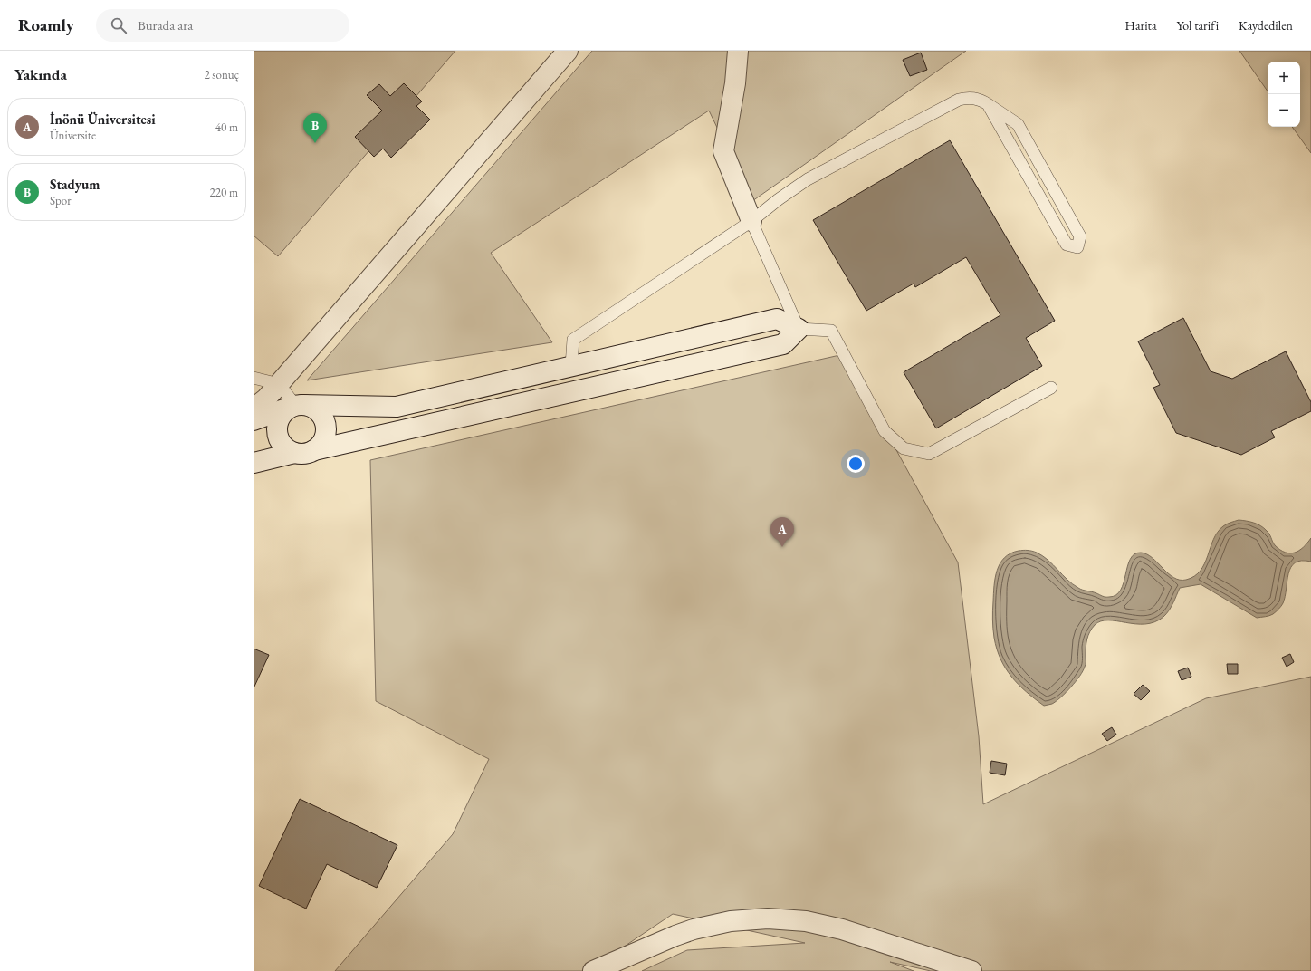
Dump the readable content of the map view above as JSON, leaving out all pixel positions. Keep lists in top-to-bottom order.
{
  "page": {
    "header": "Roamly",
    "search": "Burada ara",
    "nav": ["Harita", "Yol tarifi", "Kaydedilen"],
    "heading": ["Yakında", "2 sonuç"],
    "map_buttons": ["+", "−"],
    "list": [
      {
        "mark": "A",
        "name": "İnönü Üniversitesi",
        "note": "Üniversite",
        "value": "40 m"
      },
      {
        "mark": "B",
        "name": "Stadyum",
        "note": "Spor",
        "value": "220 m"
      }
    ],
    "pins": ["B", "A"]
  }
}
